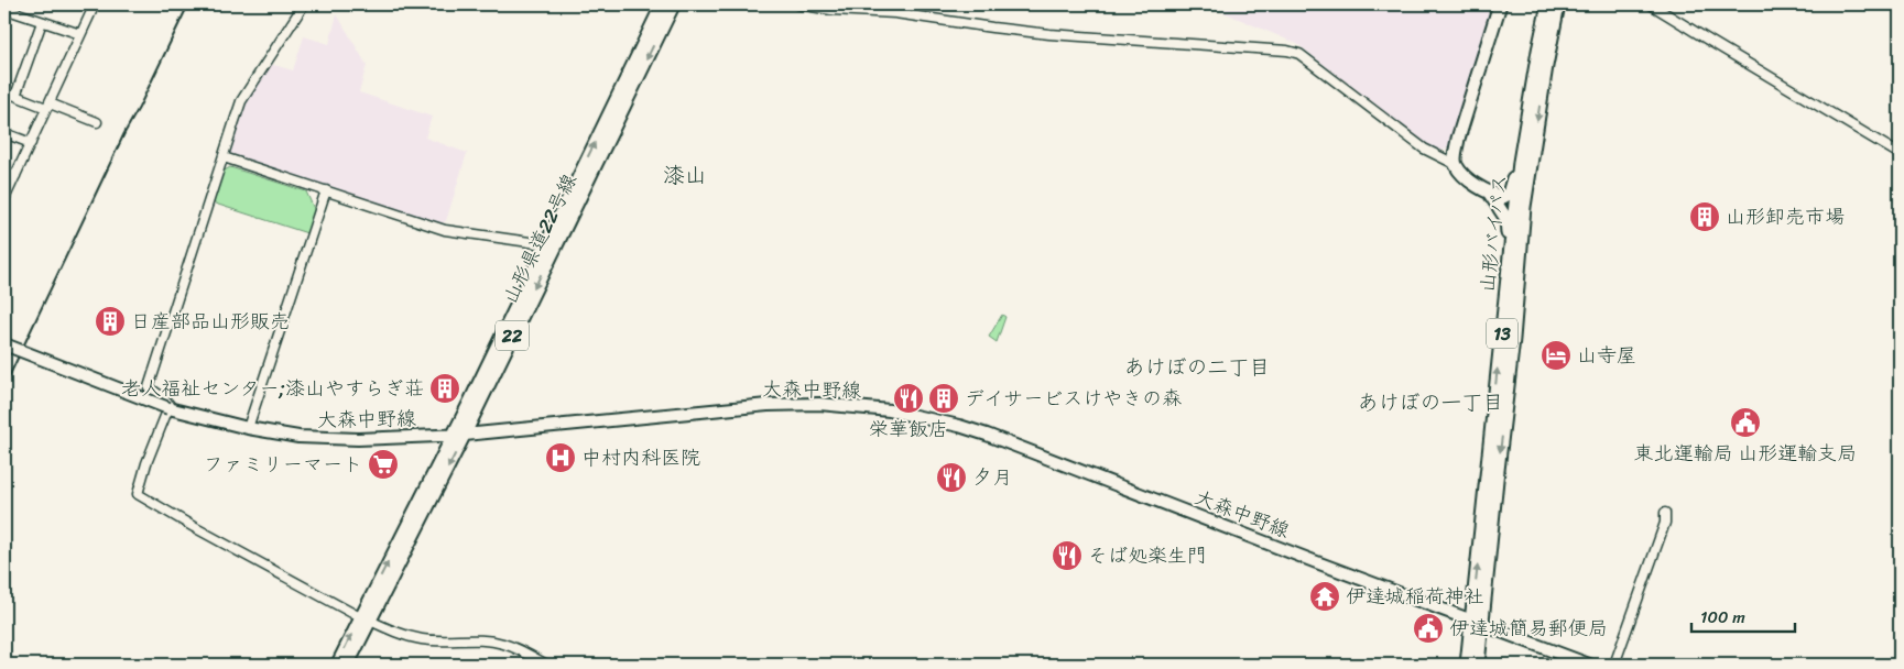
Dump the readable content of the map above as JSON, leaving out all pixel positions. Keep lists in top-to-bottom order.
{
  "streets": {
    "highway": ["山形バイパス", "13"],
    "main road": ["山形県道22号線", "22", "大森中野線"]
  },
  "crossings": [
    ["山形バイパス", "大森中野線"],
    ["山形県道22号線", "大森中野線"]
  ],
  "districts": ["漆山", "あけぼの二丁目", "あけぼの一丁目"],
  "places": {
    "building": [
      "山形卸売市場",
      "日産部品山形販売",
      "老人福祉センター;漆山やすらぎ荘",
      "デイサービスけやきの森"
    ],
    "hotel": ["山寺屋"],
    "restaurant": ["栄華飯店", "夕月", "そば処楽生門"],
    "public building": ["東北運輸局 山形運輸支局", "伊達城簡易郵便局"],
    "hospital": ["中村内科医院"],
    "supermarket": ["ファミリーマート"],
    "temple": ["伊達城稲荷神社"]
  },
  "scale_bar": "100 m"
}
